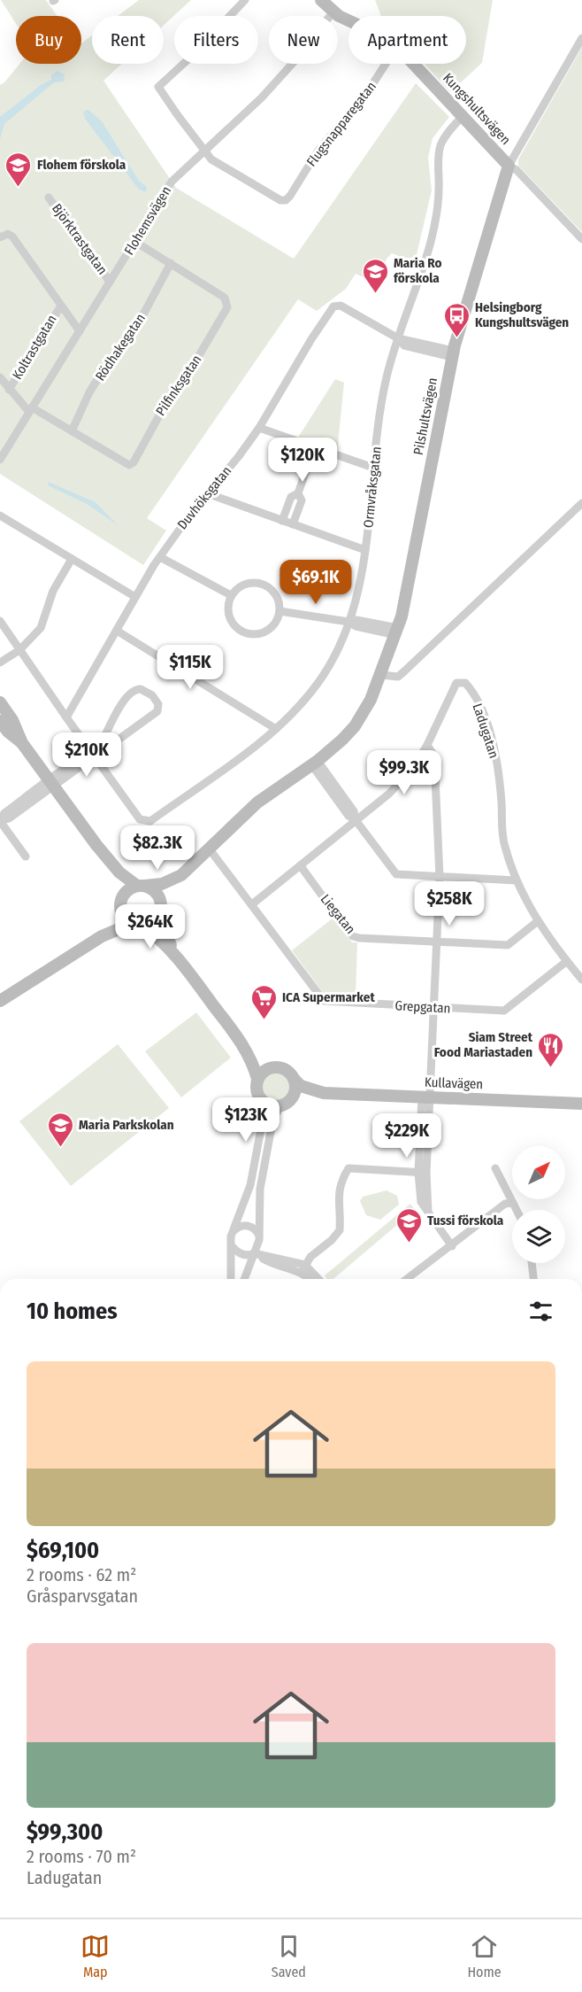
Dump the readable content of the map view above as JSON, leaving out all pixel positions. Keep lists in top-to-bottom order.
{
  "streets": {
    "street": [
      "Kungshultsvägen",
      "Flugsnapparegatan",
      "Flohemsvägen",
      "Björktrastgatan",
      "Koltrastgatan",
      "Rödhakegatan",
      "Pilfinksgatan",
      "Pilshultsvägen",
      "Ormvråksgatan",
      "Duvhöksgatan",
      "Ladugatan",
      "Liegatan",
      "Grepgatan",
      "Kullavägen"
    ]
  },
  "crossings": [
    ["Kungshultsvägen", "Flohemsvägen"],
    ["Kungshultsvägen", "Pilshultsvägen"],
    ["Kungshultsvägen", "Ormvråksgatan"],
    ["Flugsnapparegatan", "Flohemsvägen"],
    ["Flohemsvägen", "Björktrastgatan"],
    ["Flohemsvägen", "Koltrastgatan"],
    ["Flohemsvägen", "Pilfinksgatan"],
    ["Koltrastgatan", "Pilfinksgatan"],
    ["Rödhakegatan", "Pilfinksgatan"],
    ["Pilshultsvägen", "Duvhöksgatan"],
    ["Pilshultsvägen", "Grepgatan"],
    ["Pilshultsvägen", "Kullavägen"],
    ["Ormvråksgatan", "Duvhöksgatan"],
    ["Ladugatan", "Liegatan"],
    ["Ladugatan", "Grepgatan"]
  ],
  "places": {
    "school or university": [
      "Flohem förskola",
      "Maria Ro förskola",
      "Maria Parkskolan",
      "Tussi förskola"
    ],
    "bus stop": ["Helsingborg Kungshultsvägen"],
    "supermarket": ["ICA Supermarket"],
    "restaurant": ["Siam Street Food Mariastaden"]
  },
  "north": "top right",
  "page": {
    "chip": [
      "Buy",
      "Rent",
      "Filters",
      "New",
      "Apartment"
    ],
    "price": [
      "$120K",
      "$69.1K",
      "$115K",
      "$210K",
      "$99.3K",
      "$82.3K",
      "$258K",
      "$264K",
      "$123K",
      "$229K"
    ],
    "heading": "10 homes",
    "list": [
      {
        "name": "$69,100",
        "note": "2 rooms · 62 m² · Gråsparvsgatan"
      },
      {
        "name": "$99,300",
        "note": "2 rooms · 70 m² · Ladugatan"
      }
    ],
    "tabs": ["Map", "Saved", "Home"]
  }
}
